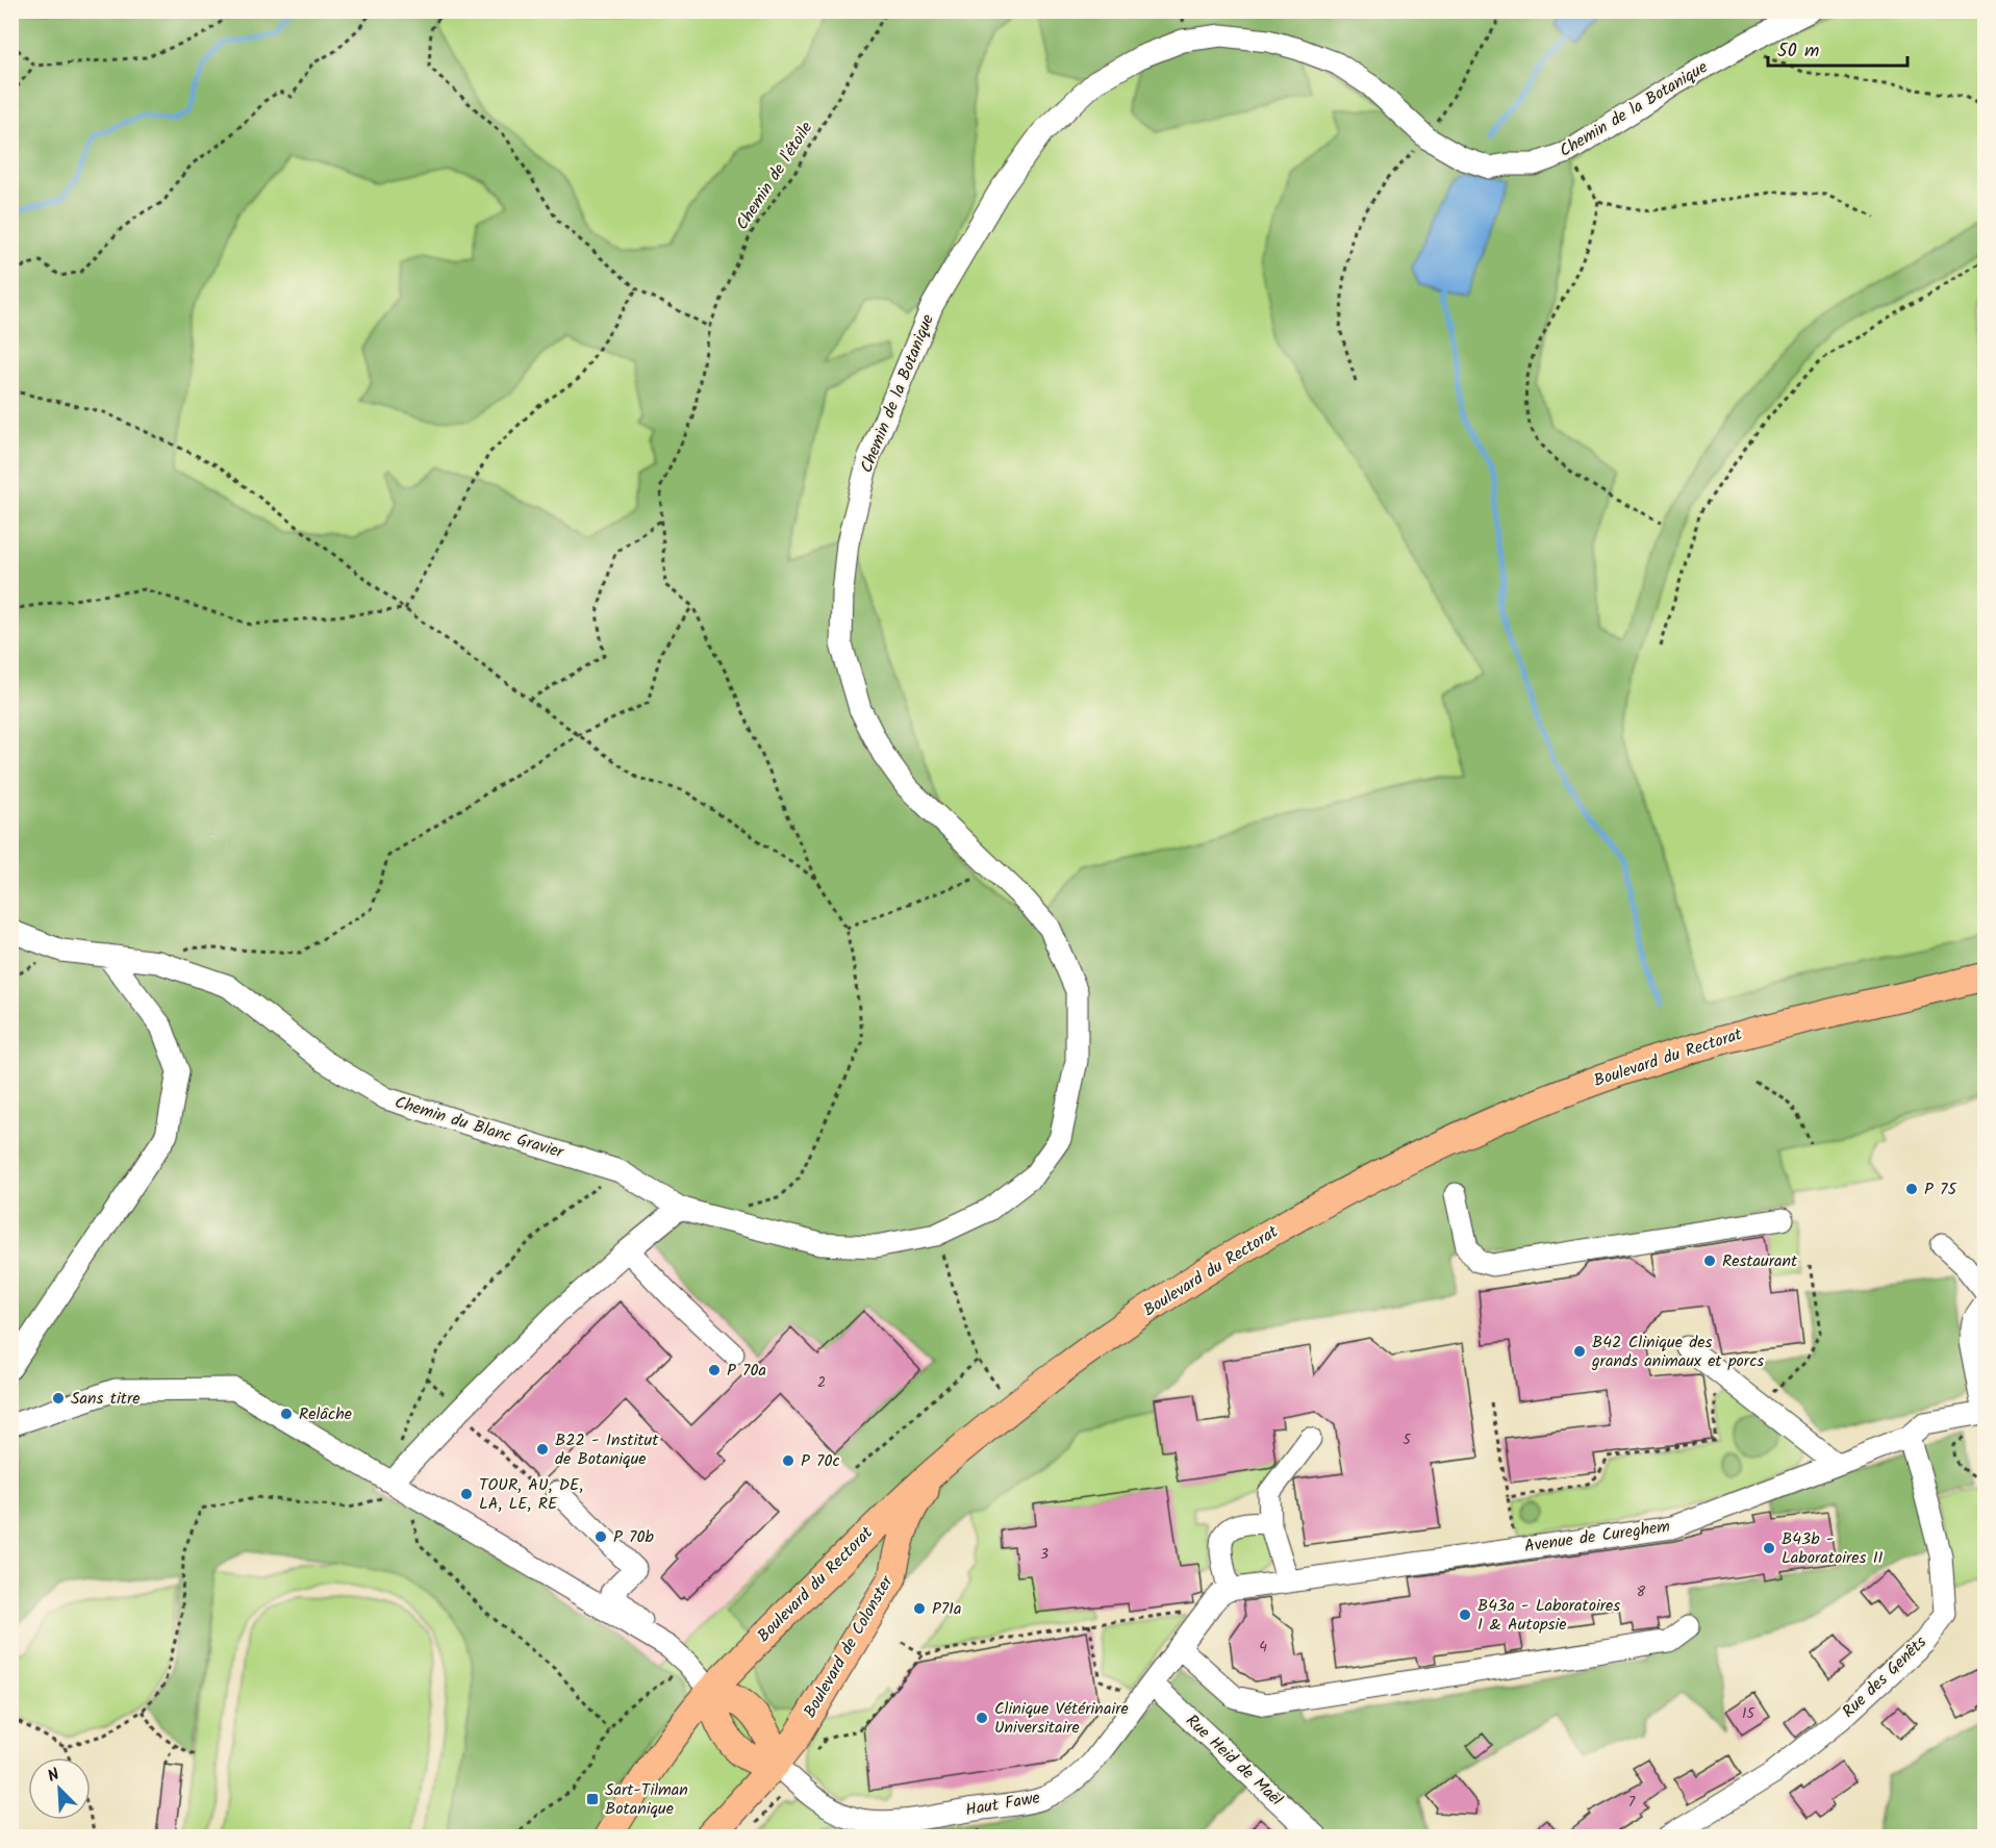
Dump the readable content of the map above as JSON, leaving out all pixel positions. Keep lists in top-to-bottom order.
{
  "streets": {
    "main road": ["Boulevard du Rectorat", "Boulevard de Colonster"],
    "street": [
      "Chemin de la Botanique",
      "Chemin du Blanc Gravier",
      "Avenue de Cureghem",
      "Rue des Genêts",
      "Rue Heid de Maël",
      "Haut Fawe"
    ],
    "path": ["Chemin de l'étoile"]
  },
  "crossings": [
    ["Chemin de la Botanique", "Chemin du Blanc Gravier"],
    ["Boulevard du Rectorat", "Boulevard de Colonster"],
    ["Avenue de Cureghem", "Rue des Genêts"],
    ["Avenue de Cureghem", "Haut Fawe"],
    ["Boulevard de Colonster", "Haut Fawe"],
    ["Rue Heid de Maël", "Haut Fawe"]
  ],
  "places": {
    "other": [
      "P 75",
      "Restaurant",
      "B42 Clinique des grands animaux et porcs",
      "P 70a",
      "Sans titre",
      "Relâche",
      "B22 - Institut de Botanique",
      "P 70c",
      "TOUR, AU, DE, LA, LE, RE",
      "P 70b",
      "B43b - Laboratoires II",
      "P71a",
      "B43a - Laboratoires I & Autopsie",
      "Clinique Vétérinaire Universitaire"
    ],
    "transit": ["Sart-Tilman Botanique"]
  },
  "house_numbers": [
    "2",
    "5",
    "3",
    "8",
    "4",
    "15",
    "7"
  ],
  "scale_bar": "50 m",
  "north": "top left"
}
